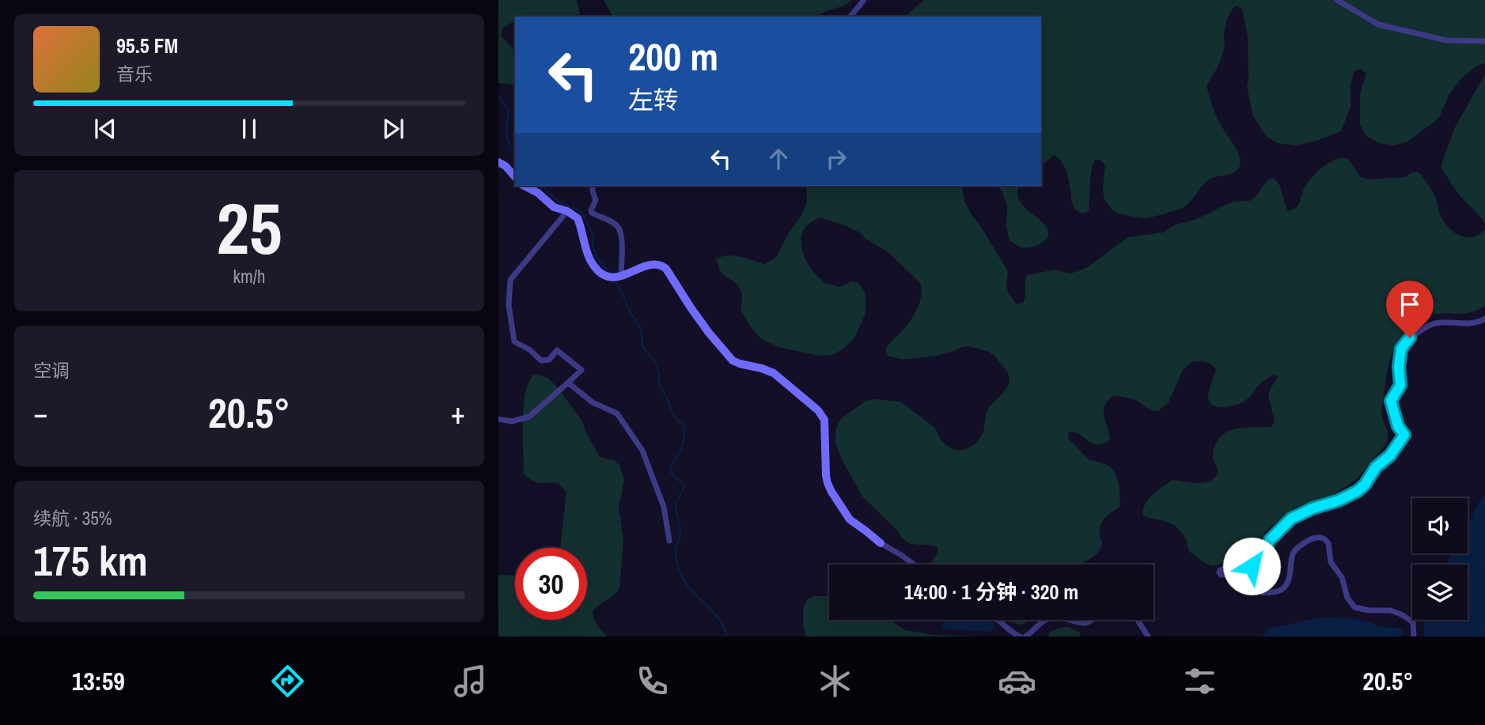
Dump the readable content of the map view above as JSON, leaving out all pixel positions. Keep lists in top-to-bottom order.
{
  "page": {
    "turn": ["200 m", "左转"],
    "song": ["95.5 FM", "音乐"],
    "tile": [
      ["25", "km/h"],
      "空调",
      ["续航 · 35%", "175 km"]
    ],
    "heat": ["−", "20.5°", "+"],
    "limit": "30",
    "trip": "14:00 · 1 分钟 · 320 m",
    "tabs": ["13:59", "20.5°"]
  }
}
